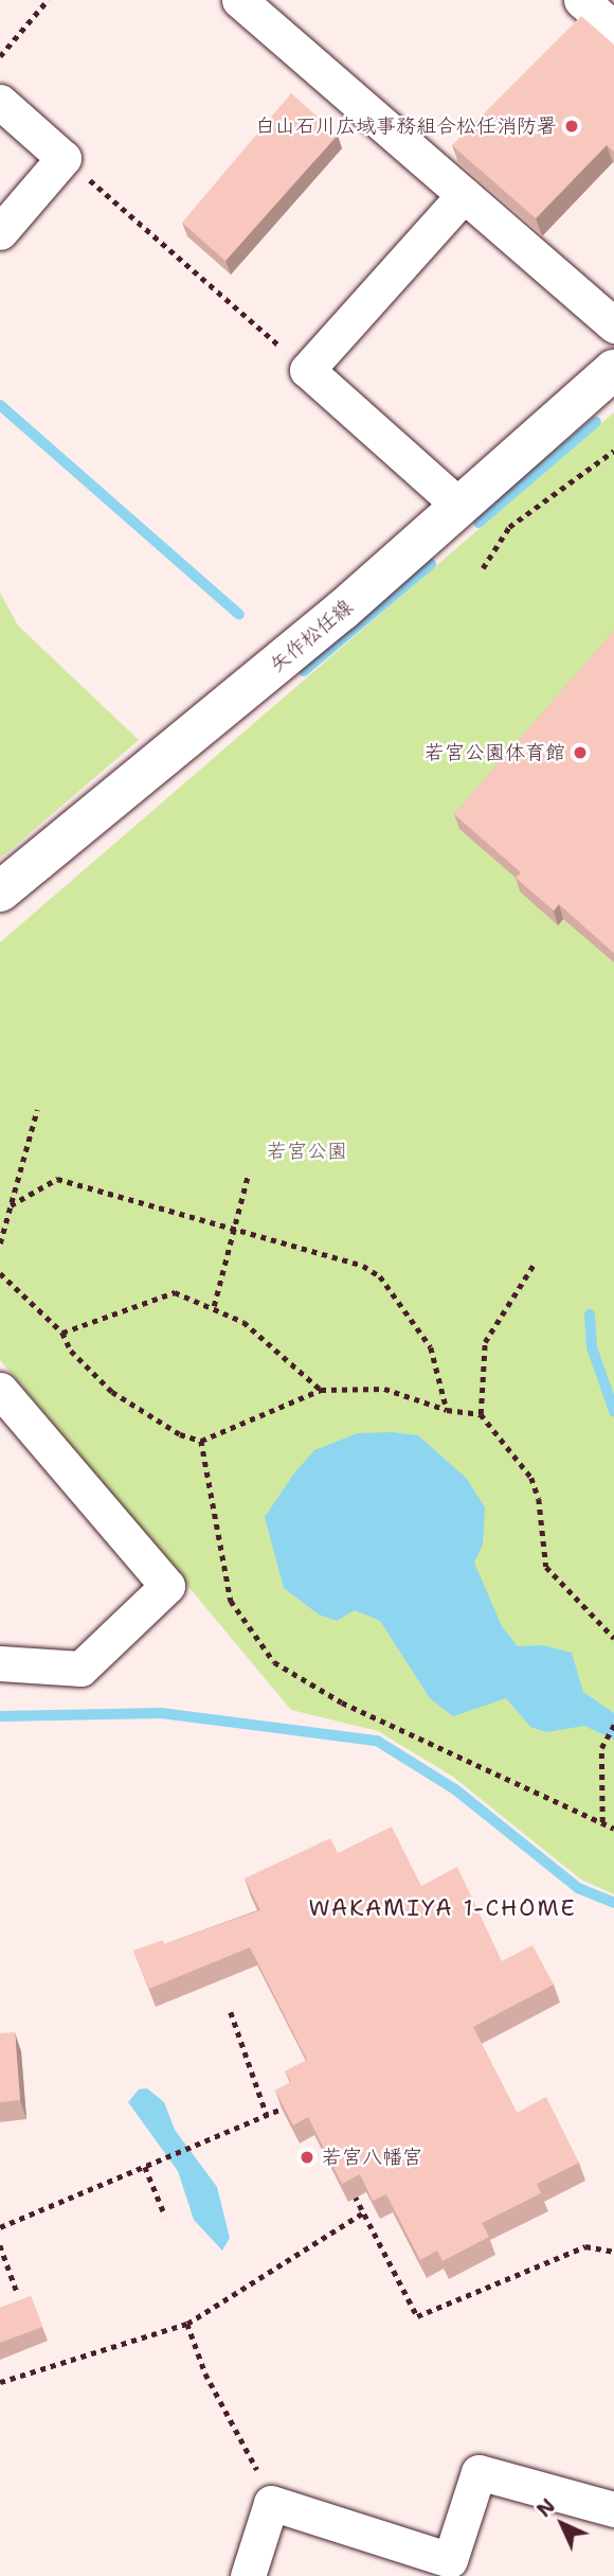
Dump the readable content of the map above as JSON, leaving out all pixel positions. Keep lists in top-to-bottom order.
{
  "streets": {
    "main road": ["矢作松任線"]
  },
  "districts": ["WAKAMIYA 1-CHOME"],
  "parks": ["若宮公園"],
  "places": ["白山石川広域事務組合松任消防署", "若宮公園体育館", "若宮八幡宮"],
  "north": "top left"
}
